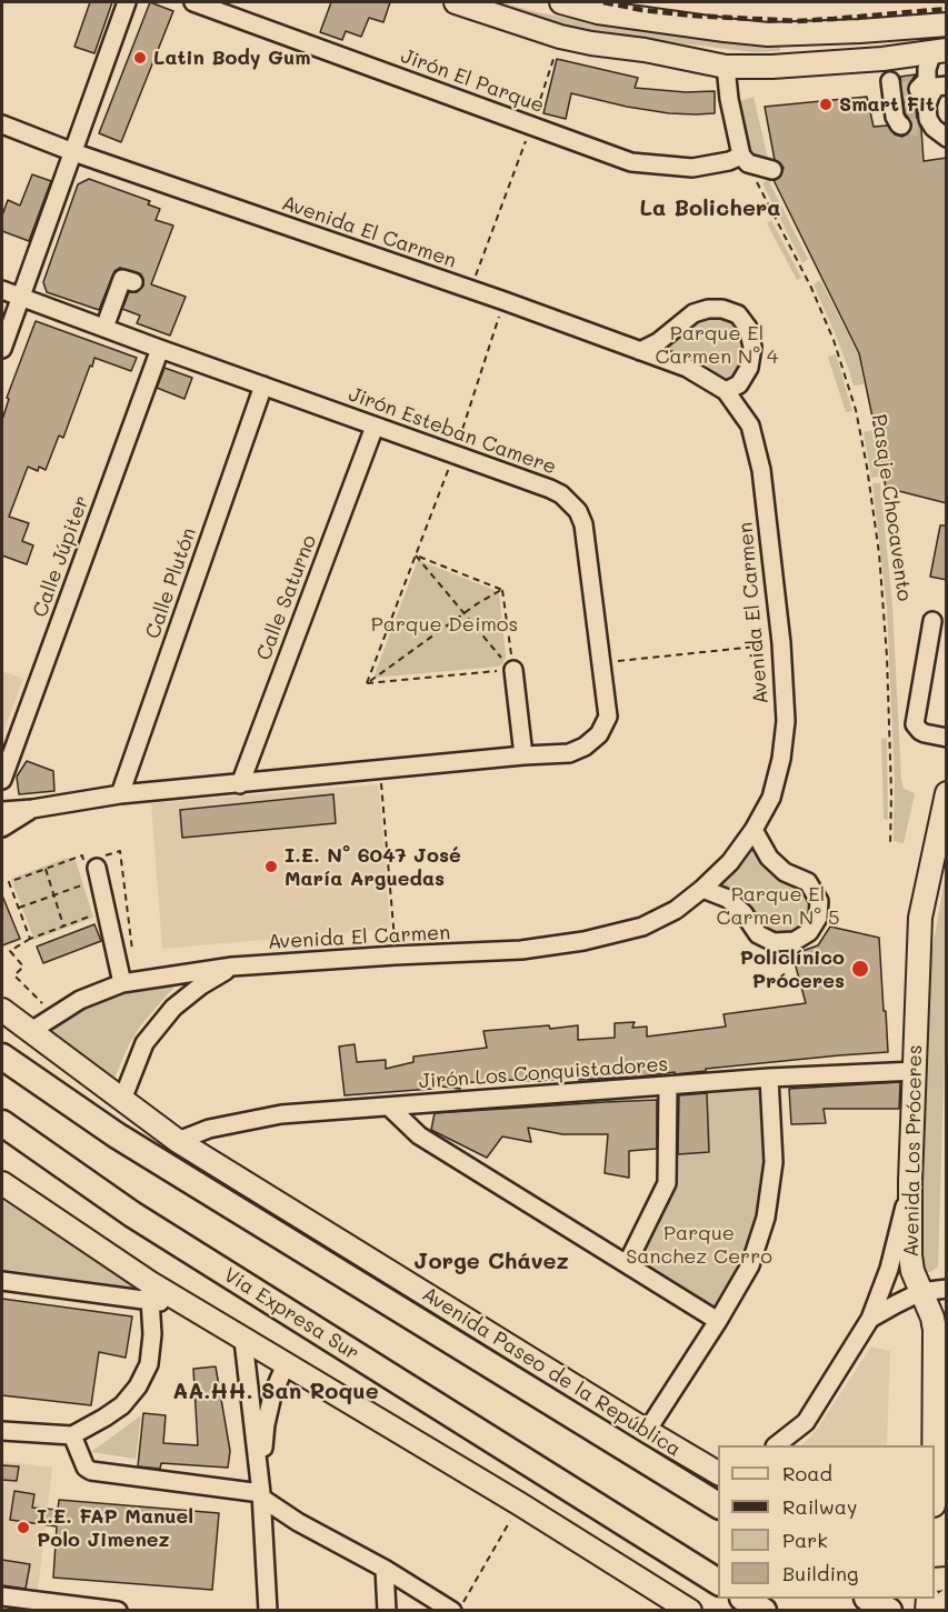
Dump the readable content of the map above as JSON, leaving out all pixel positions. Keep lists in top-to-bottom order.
{
  "streets": {
    "highway": ["Via Expresa Sur"],
    "main road": ["Avenida Los Próceres", "Avenida Paseo de la República"],
    "street": [
      "Jirón El Parque",
      "Avenida El Carmen",
      "Jirón Esteban Camere",
      "Calle Júpiter",
      "Calle Plutón",
      "Calle Saturno",
      "Jirón Los Conquistadores"
    ],
    "path": ["Pasaje Chocavento"]
  },
  "crossings": [
    ["Avenida El Carmen", "Avenida Paseo de la República"],
    ["Jirón Esteban Camere", "Calle Júpiter"],
    ["Jirón Esteban Camere", "Calle Plutón"],
    ["Jirón Esteban Camere", "Calle Saturno"],
    ["Jirón Los Conquistadores", "Avenida Los Próceres"],
    ["Jirón Los Conquistadores", "Avenida Paseo de la República"]
  ],
  "districts": ["La Bolichera", "Jorge Chávez", "AA.HH. San Roque"],
  "parks": [
    "Parque El Carmen N° 4",
    "Parque Deimos",
    "Parque El Carmen N° 5",
    "Parque Sanchez Cerro"
  ],
  "places": [
    "Latin Body Gum",
    "Smart Fit",
    "I.E. N° 6047 José María Arguedas",
    "Policlínico Próceres",
    "I.E. FAP Manuel Polo Jimenez"
  ],
  "legend": [
    "Road",
    "Railway",
    "Park",
    "Building"
  ]
}
